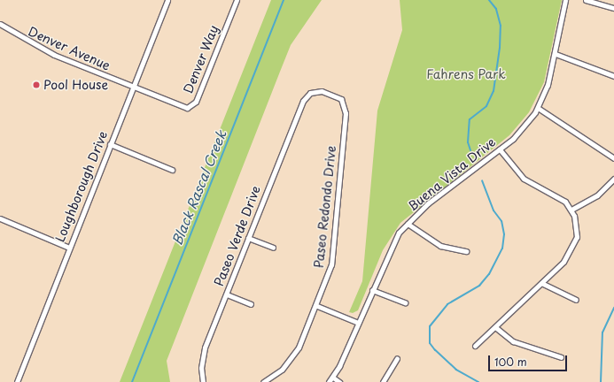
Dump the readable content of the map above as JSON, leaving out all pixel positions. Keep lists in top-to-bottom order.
{
  "streets": {
    "street": [
      "Denver Avenue",
      "Denver Way",
      "Buena Vista Drive",
      "Loughborough Drive",
      "Paseo Redondo Drive",
      "Paseo Verde Drive"
    ]
  },
  "crossings": [
    ["Denver Avenue", "Denver Way"],
    ["Denver Avenue", "Loughborough Drive"],
    ["Denver Way", "Loughborough Drive"],
    ["Paseo Redondo Drive", "Paseo Verde Drive"]
  ],
  "water": ["Black Rascal Creek"],
  "parks": ["Fahrens Park"],
  "places": ["Pool House"],
  "scale_bar": "100 m"
}
